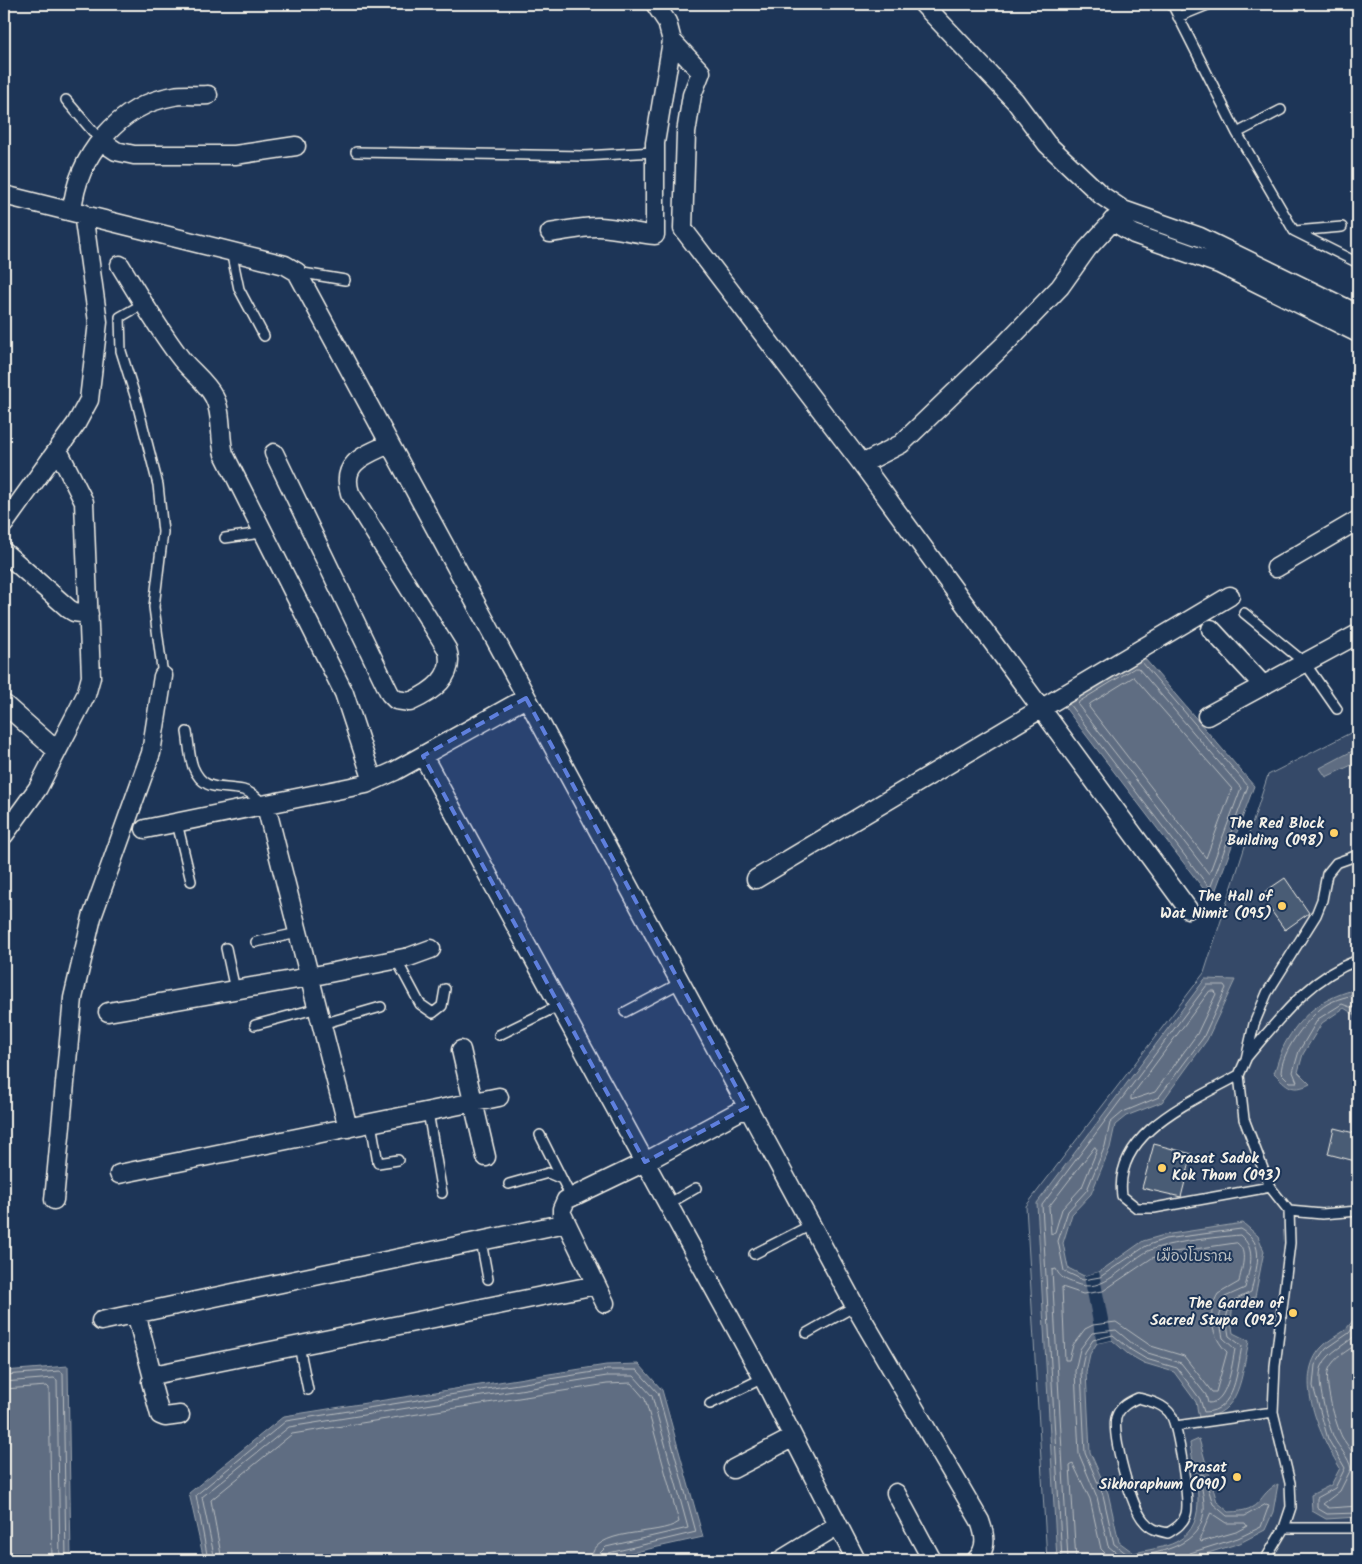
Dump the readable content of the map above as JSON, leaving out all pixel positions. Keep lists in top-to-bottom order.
{
  "parks": ["เมืองโบราณ"],
  "places": [
    "The Red Block Building (098)",
    "The Hall of Wat Nimit (095)",
    "Prasat Sadok Kok Thom (093)",
    "The Garden of Sacred Stupa (092)",
    "Prasat Sikhoraphum (090)"
  ]
}
